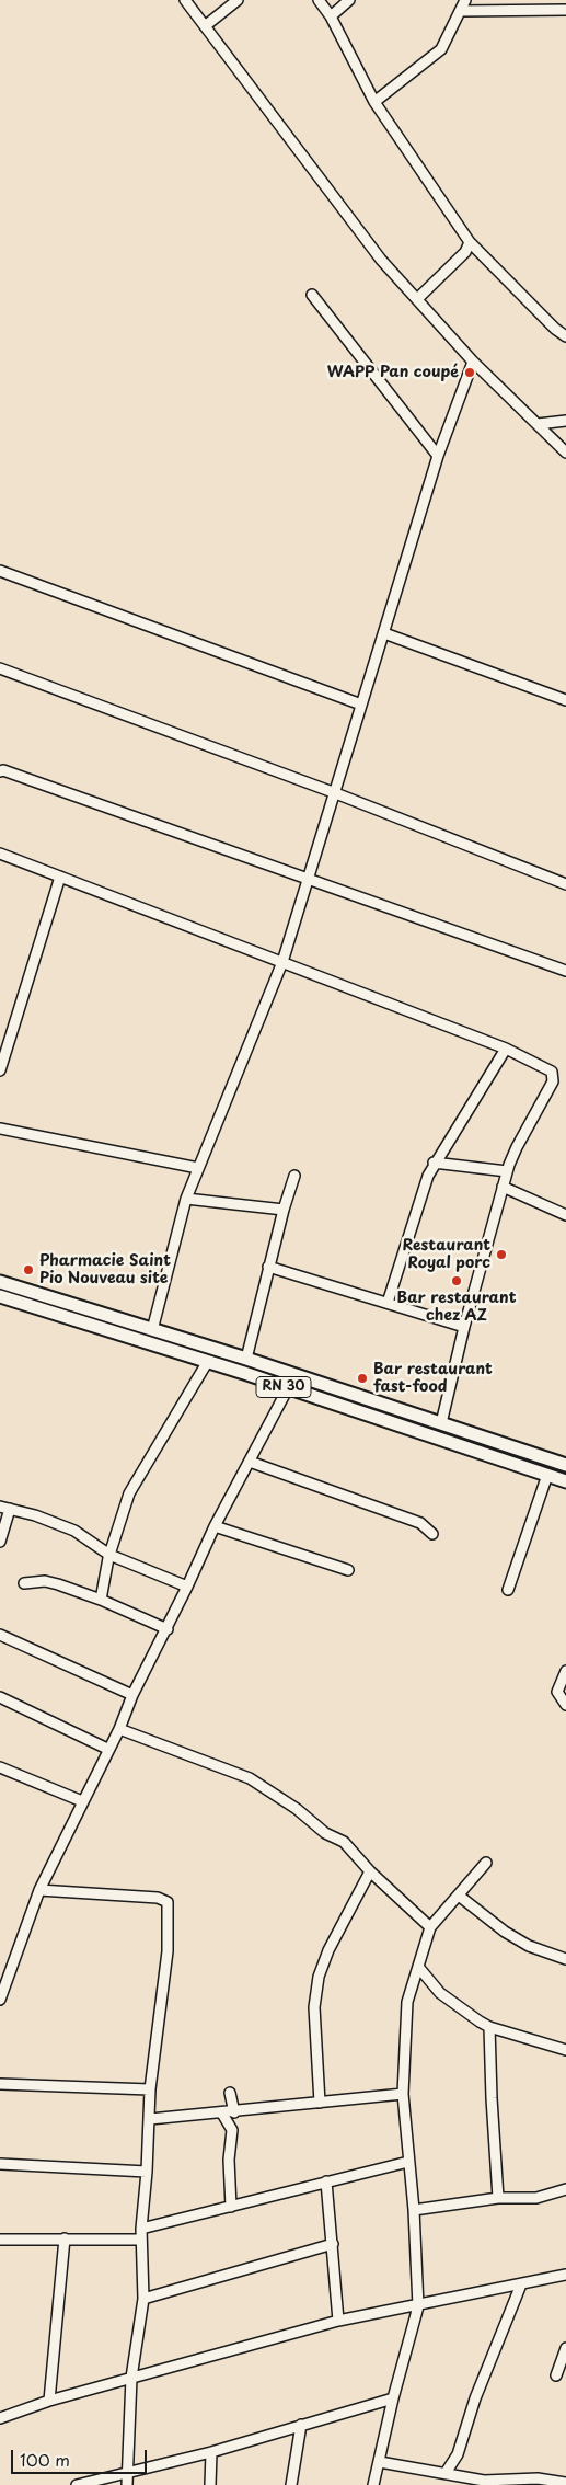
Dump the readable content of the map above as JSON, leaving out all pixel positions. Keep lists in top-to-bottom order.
{
  "streets": {
    "main road": ["RN 30"]
  },
  "places": [
    "WAPP Pan coupé",
    "Restaurant Royal porc",
    "Pharmacie Saint Pio Nouveau site",
    "Bar restaurant chez AZ",
    "Bar restaurant fast-food"
  ],
  "scale_bar": "100 m"
}
